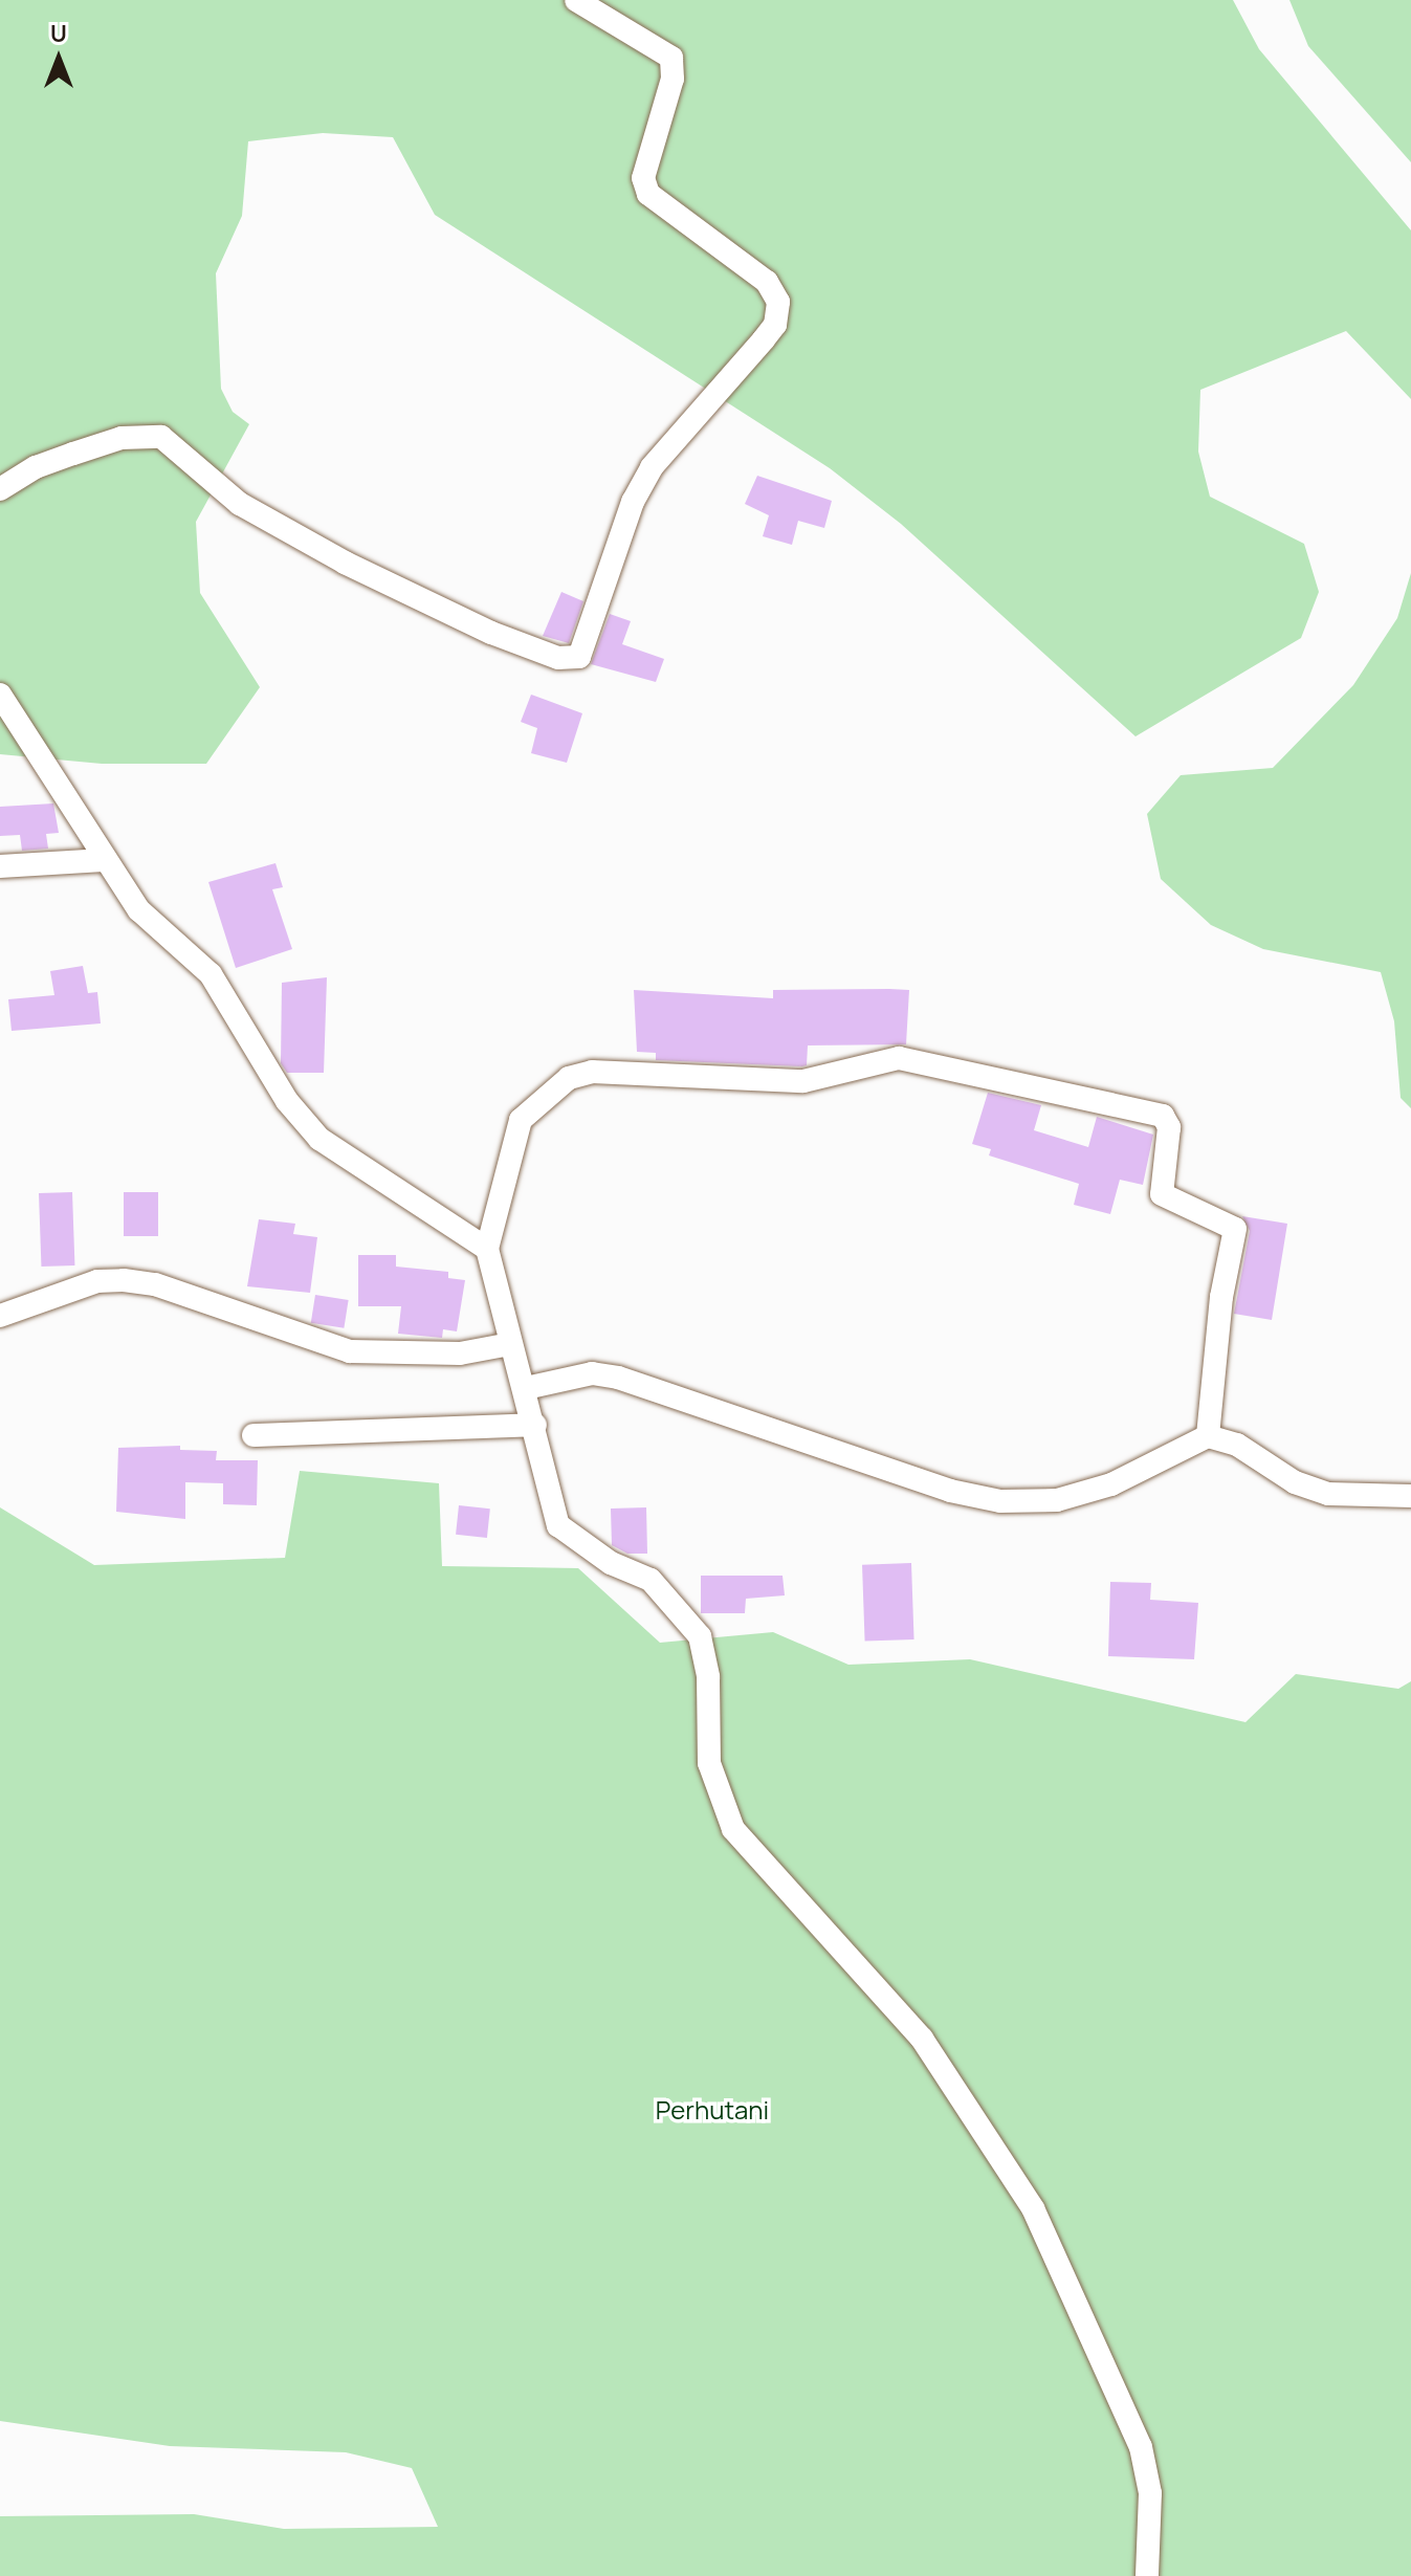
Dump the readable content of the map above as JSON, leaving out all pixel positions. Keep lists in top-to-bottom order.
{
  "parks": ["Perhutani"],
  "north": "top"
}
